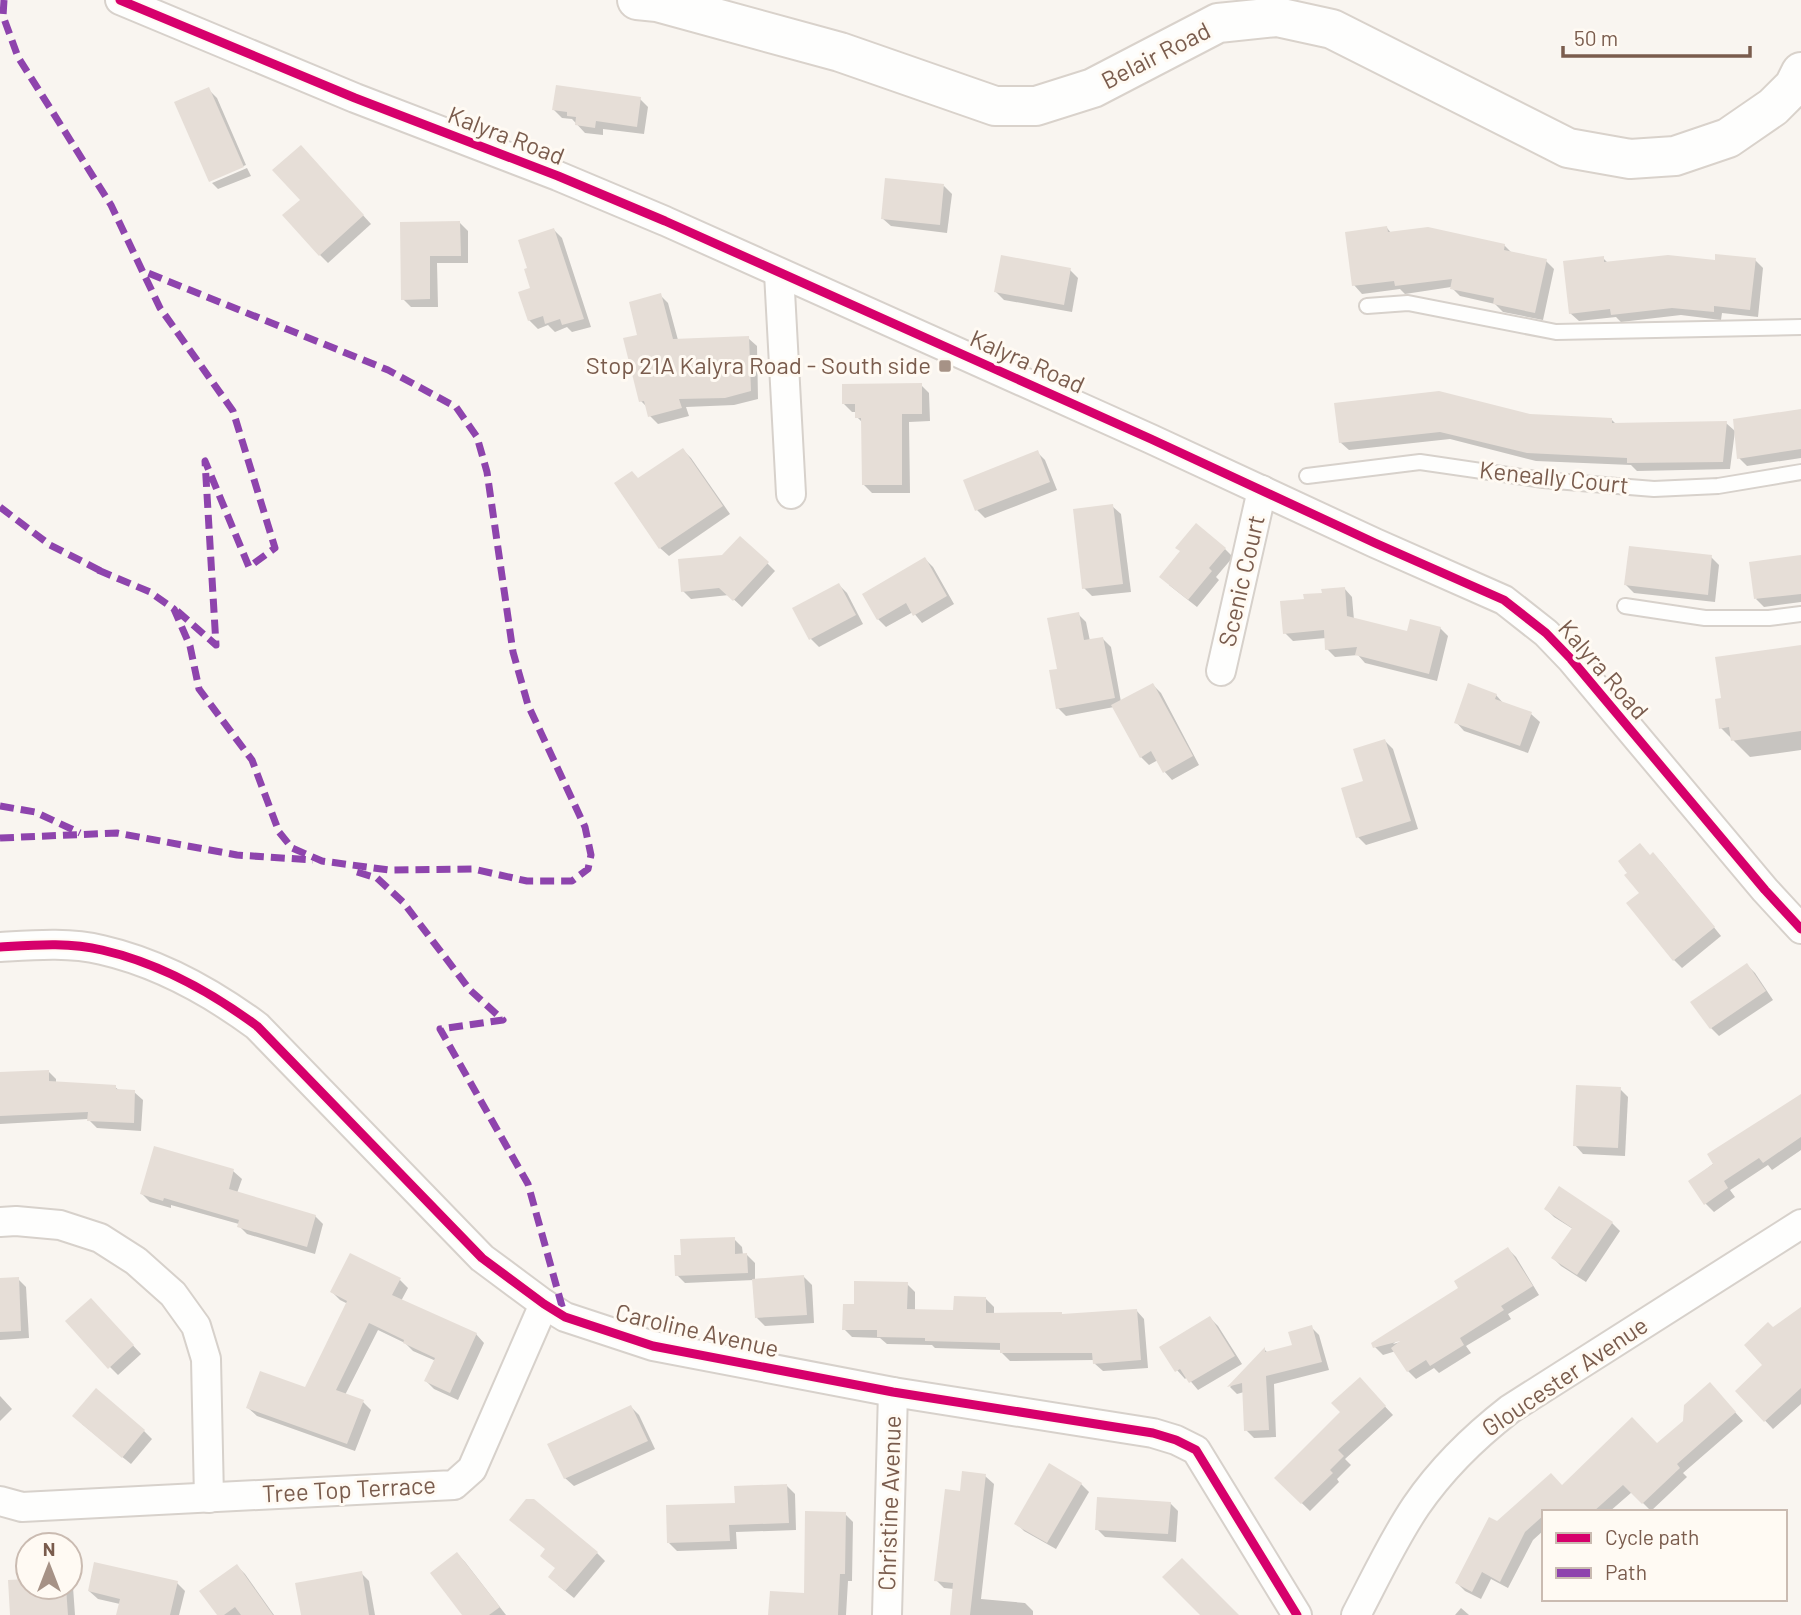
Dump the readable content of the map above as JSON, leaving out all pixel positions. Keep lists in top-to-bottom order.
{
  "streets": {
    "main road": ["Belair Road"],
    "street": [
      "Kalyra Road",
      "Scenic Court",
      "Caroline Avenue",
      "Gloucester Avenue",
      "Tree Top Terrace",
      "Christine Avenue"
    ],
    "lane": ["Keneally Court"]
  },
  "crossings": [
    ["Kalyra Road", "Scenic Court"],
    ["Caroline Avenue", "Tree Top Terrace"],
    ["Caroline Avenue", "Christine Avenue"]
  ],
  "places": {
    "transit": ["Stop 21A Kalyra Road - South side"]
  },
  "legend": ["Cycle path", "Path"],
  "scale_bar": "50 m",
  "north": "top"
}
